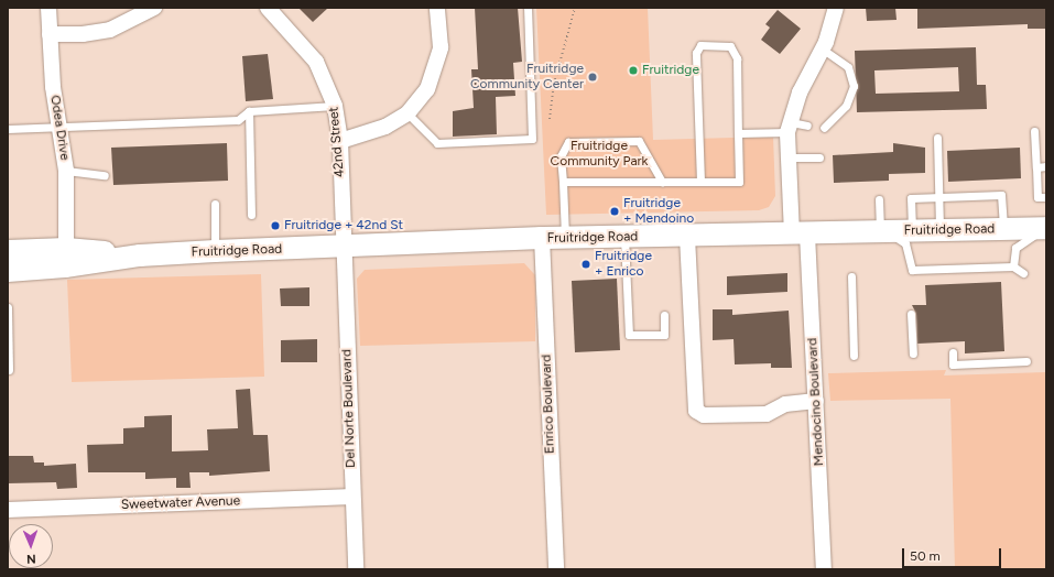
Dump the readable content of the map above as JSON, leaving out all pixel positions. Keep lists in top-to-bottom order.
{
  "streets": {
    "main road": ["Fruitridge Road"],
    "street": [
      "Odea Drive",
      "42nd Street",
      "Mendocino Boulevard",
      "Enrico Boulevard",
      "Del Norte Boulevard",
      "Sweetwater Avenue"
    ]
  },
  "crossings": [
    ["Odea Drive", "Fruitridge Road"],
    ["42nd Street", "Fruitridge Road"],
    ["42nd Street", "Del Norte Boulevard"],
    ["Fruitridge Road", "Mendocino Boulevard"],
    ["Fruitridge Road", "Enrico Boulevard"],
    ["Fruitridge Road", "Del Norte Boulevard"],
    ["Del Norte Boulevard", "Sweetwater Avenue"]
  ],
  "parks": ["Fruitridge Community Park"],
  "places": [
    "Fruitridge",
    "Fruitridge Community Center",
    "Fruitridge + Mendoino",
    "Fruitridge + 42nd St",
    "Fruitridge + Enrico"
  ],
  "scale_bar": "50 m",
  "north": "bottom"
}
